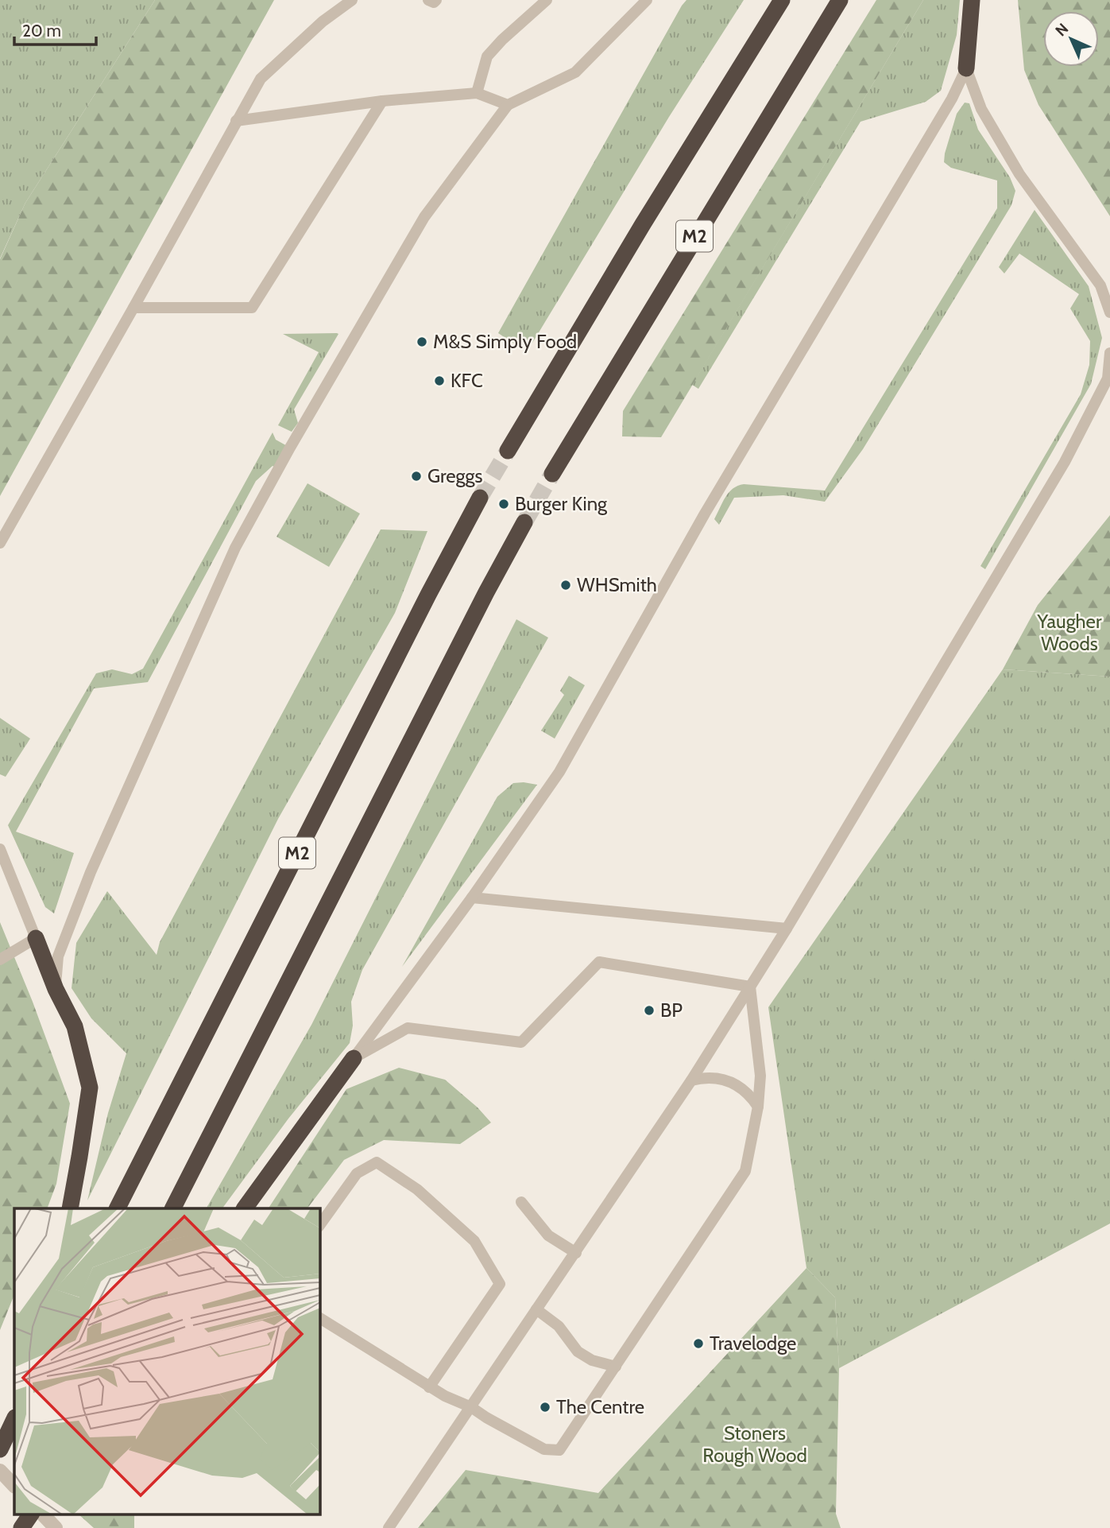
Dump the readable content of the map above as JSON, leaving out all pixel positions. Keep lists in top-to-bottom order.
{
  "streets": {
    "highway": ["M2"]
  },
  "parks": ["Yaugher Woods", "Stoners Rough Wood"],
  "places": [
    "M&S Simply Food",
    "KFC",
    "Greggs",
    "Burger King",
    "WHSmith",
    "BP",
    "Travelodge",
    "The Centre"
  ],
  "scale_bar": "20 m",
  "north": "top left"
}
